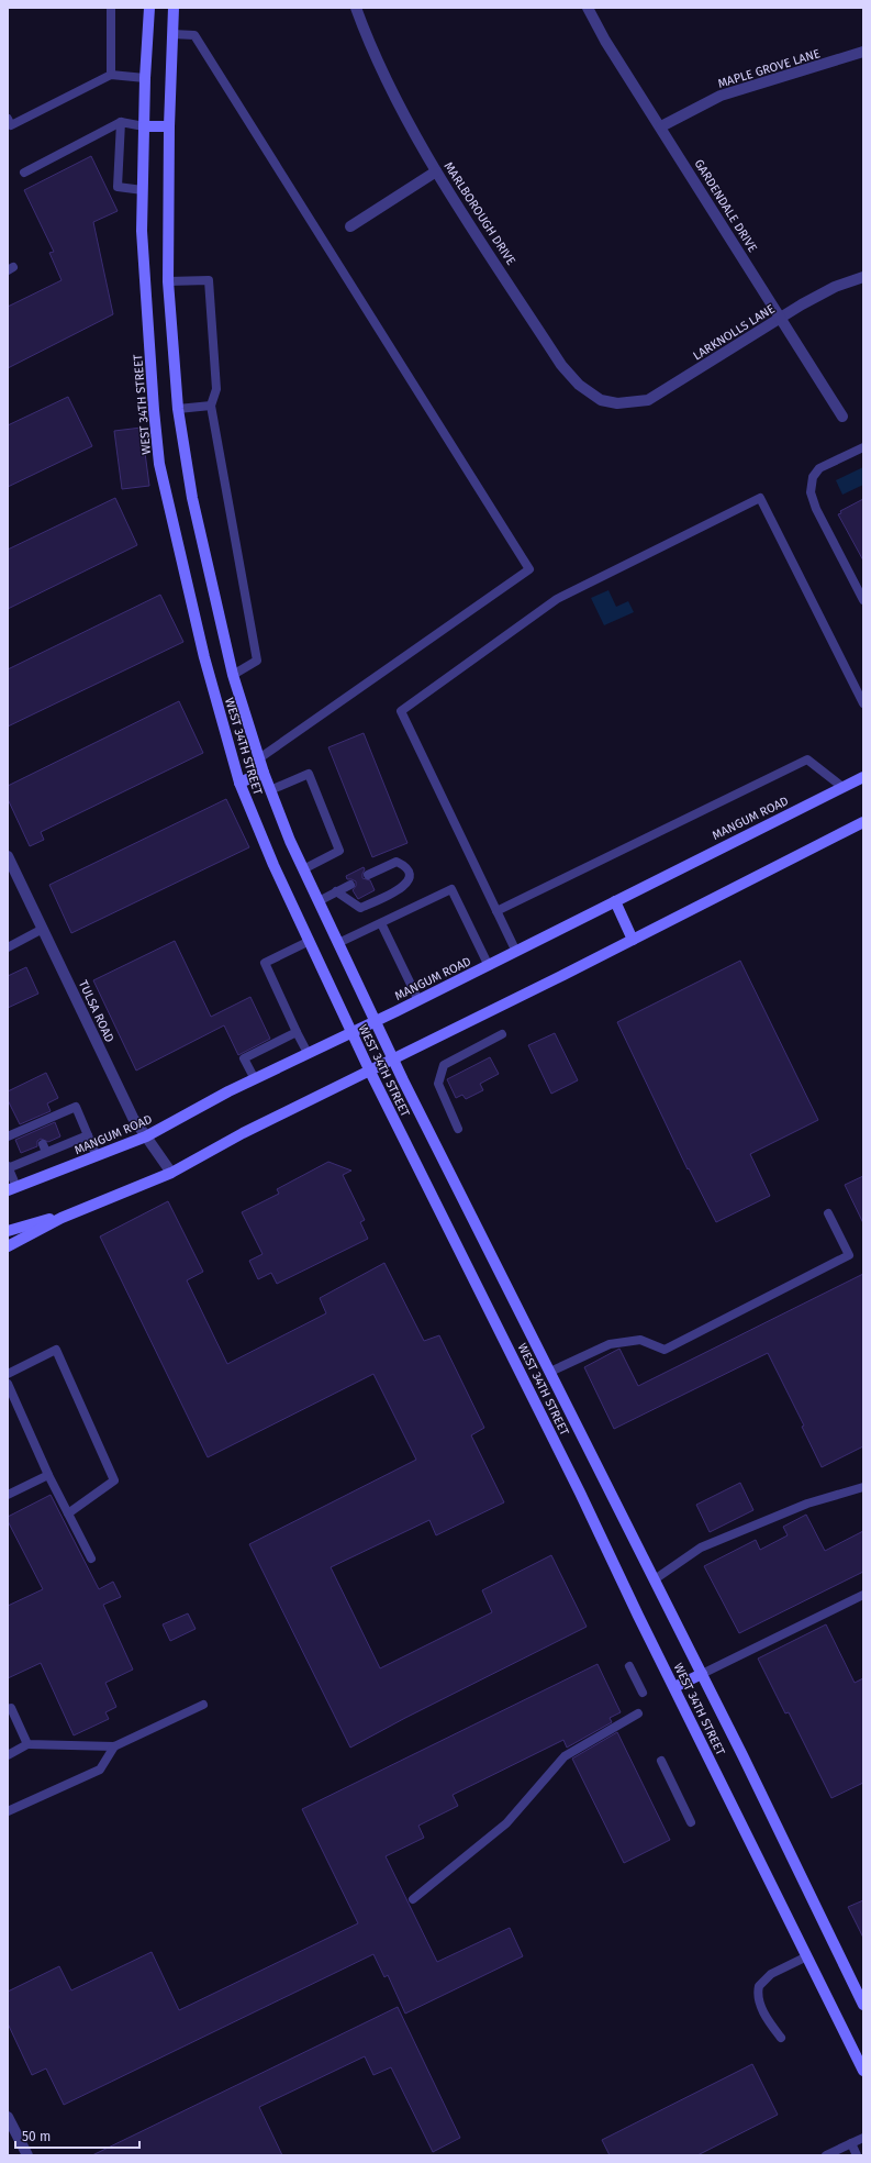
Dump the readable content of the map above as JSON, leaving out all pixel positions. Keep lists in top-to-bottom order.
{
  "streets": {
    "main road": ["WEST 34TH STREET", "MANGUM ROAD"],
    "street": [
      "MAPLE GROVE LANE",
      "GARDENDALE DRIVE",
      "MARLBOROUGH DRIVE",
      "LARKNOLLS LANE",
      "TULSA ROAD"
    ]
  },
  "crossings": [
    ["MAPLE GROVE LANE", "GARDENDALE DRIVE"],
    ["GARDENDALE DRIVE", "LARKNOLLS LANE"],
    ["MARLBOROUGH DRIVE", "LARKNOLLS LANE"],
    ["WEST 34TH STREET", "MANGUM ROAD"],
    ["MANGUM ROAD", "TULSA ROAD"]
  ],
  "scale_bar": "50 m"
}
